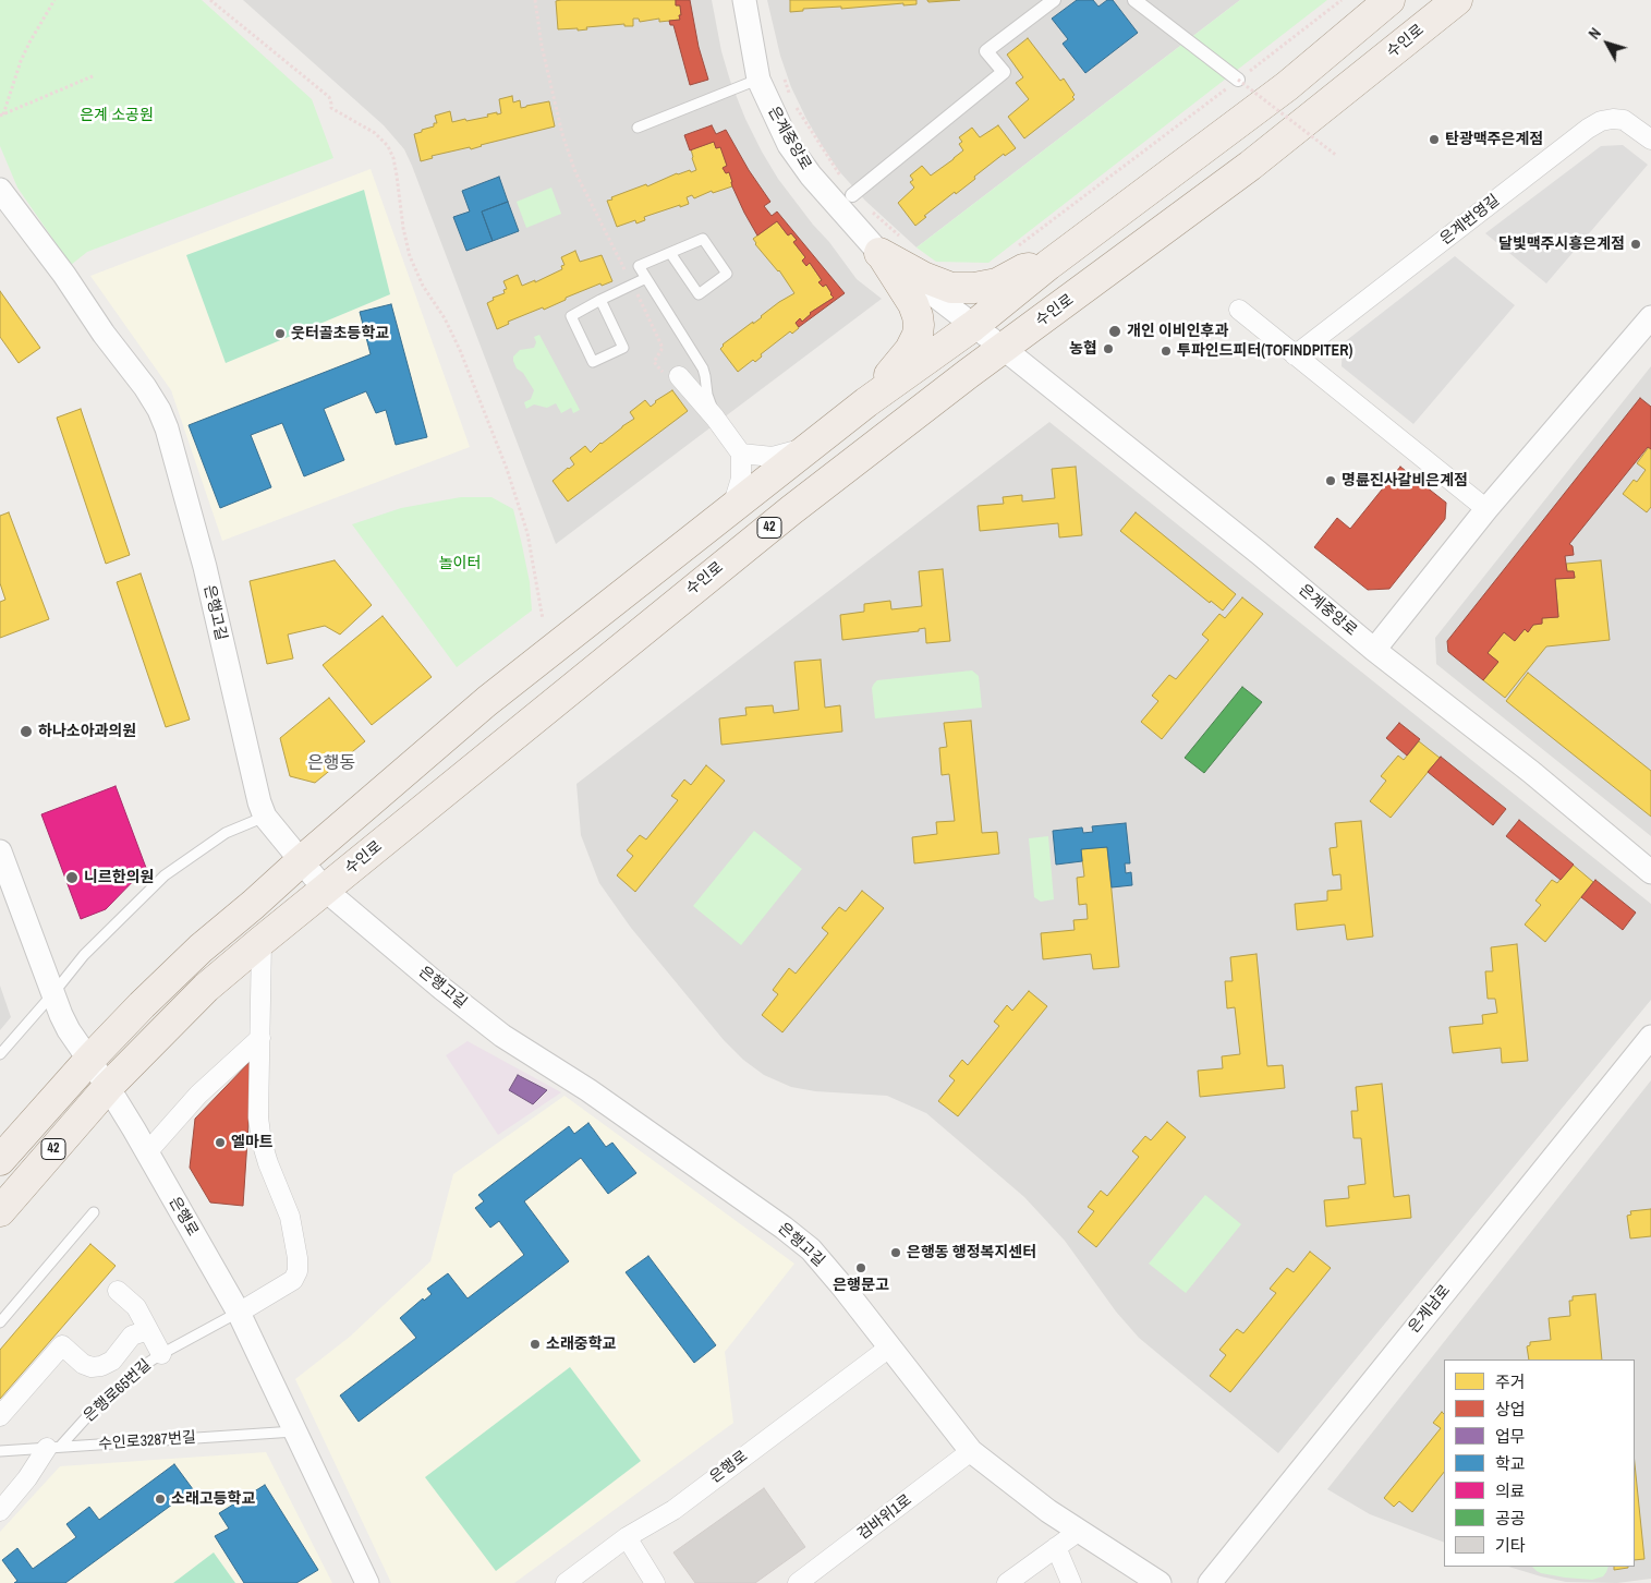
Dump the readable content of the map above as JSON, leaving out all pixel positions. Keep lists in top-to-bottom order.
{
  "streets": {
    "main road": ["수인로", "42"],
    "street": [
      "은계중앙로",
      "은계번영길",
      "은행고길",
      "은행로",
      "은계남로",
      "은행로65번길",
      "검바위1로"
    ],
    "lane": ["수인로3287번길"]
  },
  "crossings": [
    ["수인로", "은계중앙로"],
    ["수인로", "은행고길"],
    ["수인로", "은행로"],
    ["은계중앙로", "42"],
    ["42", "은행고길"],
    ["42", "은행로"],
    ["은행고길", "은행로"],
    ["은행고길", "검바위1로"],
    ["은행로", "은행로65번길"],
    ["은행로", "수인로3287번길"],
    ["은행로65번길", "수인로3287번길"]
  ],
  "districts": ["은행동"],
  "parks": ["은계 소공원", "놀이터"],
  "places": [
    "탄광맥주은계점",
    "달빛맥주시흥은계점",
    "개인 이비인후과",
    "웃터골초등학교",
    "농협",
    "투파인드피터(TOFINDPITER)",
    "명륜진사갈비은계점",
    "하나소아과의원",
    "니르한의원",
    "엘마트",
    "은행동 행정복지센터",
    "은행문고",
    "소래중학교",
    "소래고등학교"
  ],
  "legend": [
    "주거",
    "상업",
    "업무",
    "학교",
    "의료",
    "공공",
    "기타"
  ],
  "north": "top left"
}
